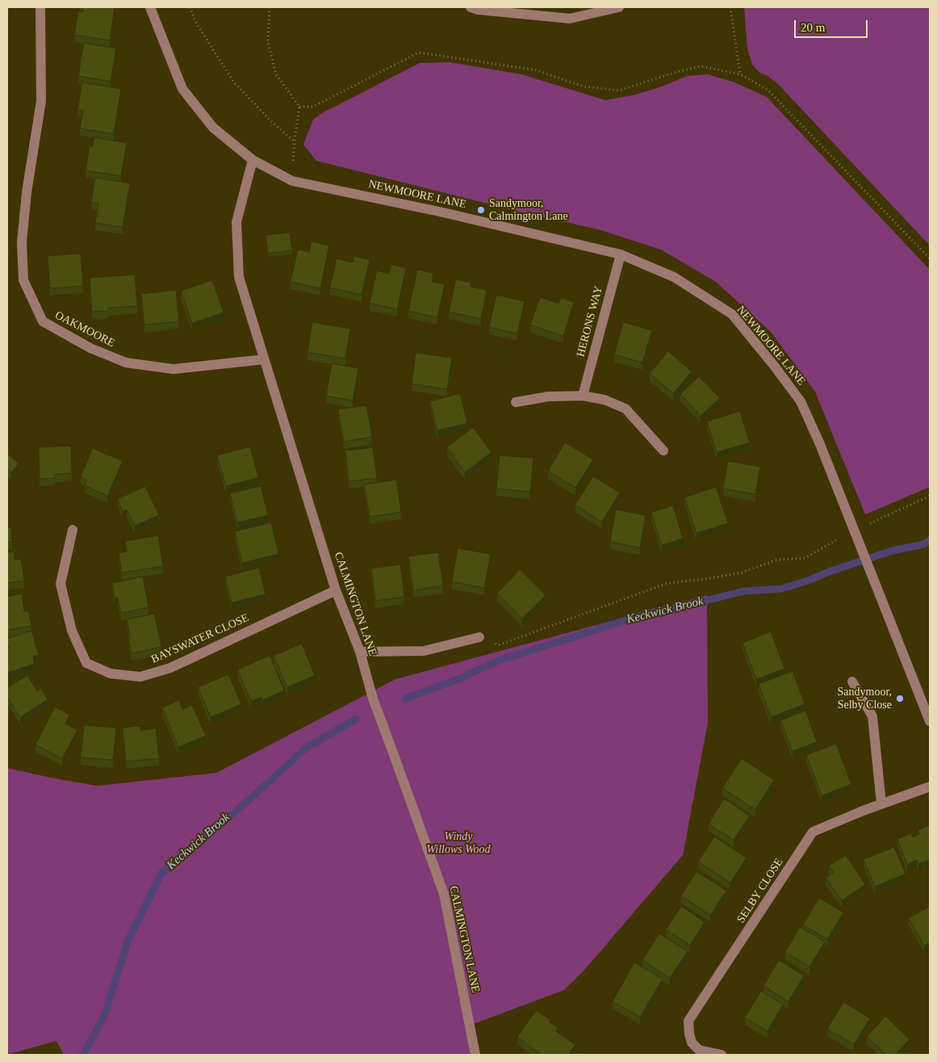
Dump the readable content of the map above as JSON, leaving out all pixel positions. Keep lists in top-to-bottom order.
{
  "streets": {
    "street": [
      "NEWMOORE LANE",
      "HERONS WAY",
      "OAKMOORE",
      "CALMINGTON LANE",
      "BAYSWATER CLOSE",
      "SELBY CLOSE"
    ]
  },
  "crossings": [
    ["NEWMOORE LANE", "HERONS WAY"],
    ["NEWMOORE LANE", "CALMINGTON LANE"],
    ["OAKMOORE", "CALMINGTON LANE"],
    ["CALMINGTON LANE", "BAYSWATER CLOSE"]
  ],
  "water": ["Keckwick Brook"],
  "parks": ["Windy Willows Wood"],
  "places": ["Sandymoor, Calmington Lane", "Sandymoor, Selby Close"],
  "scale_bar": "20 m"
}
